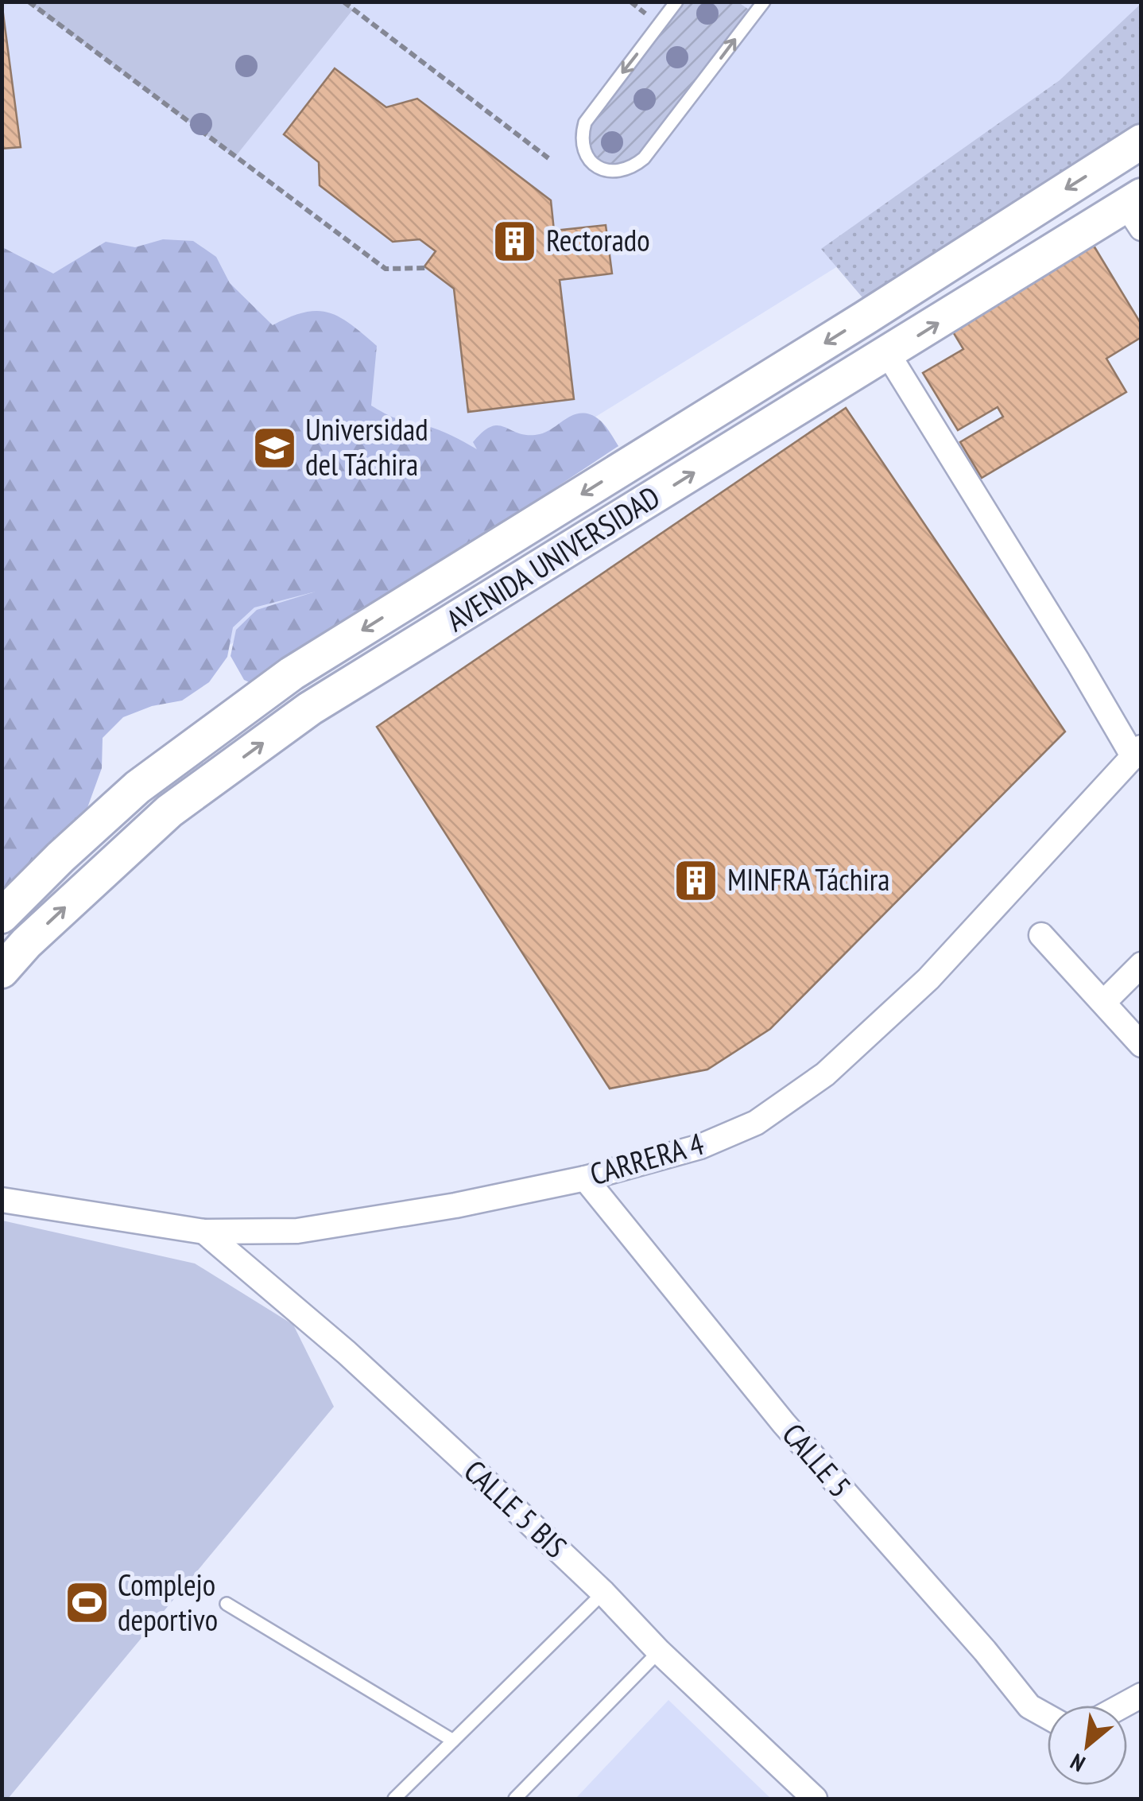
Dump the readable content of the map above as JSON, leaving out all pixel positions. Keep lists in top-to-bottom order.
{
  "streets": {
    "street": [
      "AVENIDA UNIVERSIDAD",
      "CARRERA 4",
      "CALLE 5",
      "CALLE 5 BIS"
    ]
  },
  "crossings": [
    ["CARRERA 4", "CALLE 5"],
    ["CARRERA 4", "CALLE 5 BIS"]
  ],
  "places": {
    "building": ["Rectorado", "MINFRA Táchira"],
    "school or university": ["Universidad del Táchira"],
    "sports": ["Complejo deportivo"]
  },
  "north": "bottom left"
}
